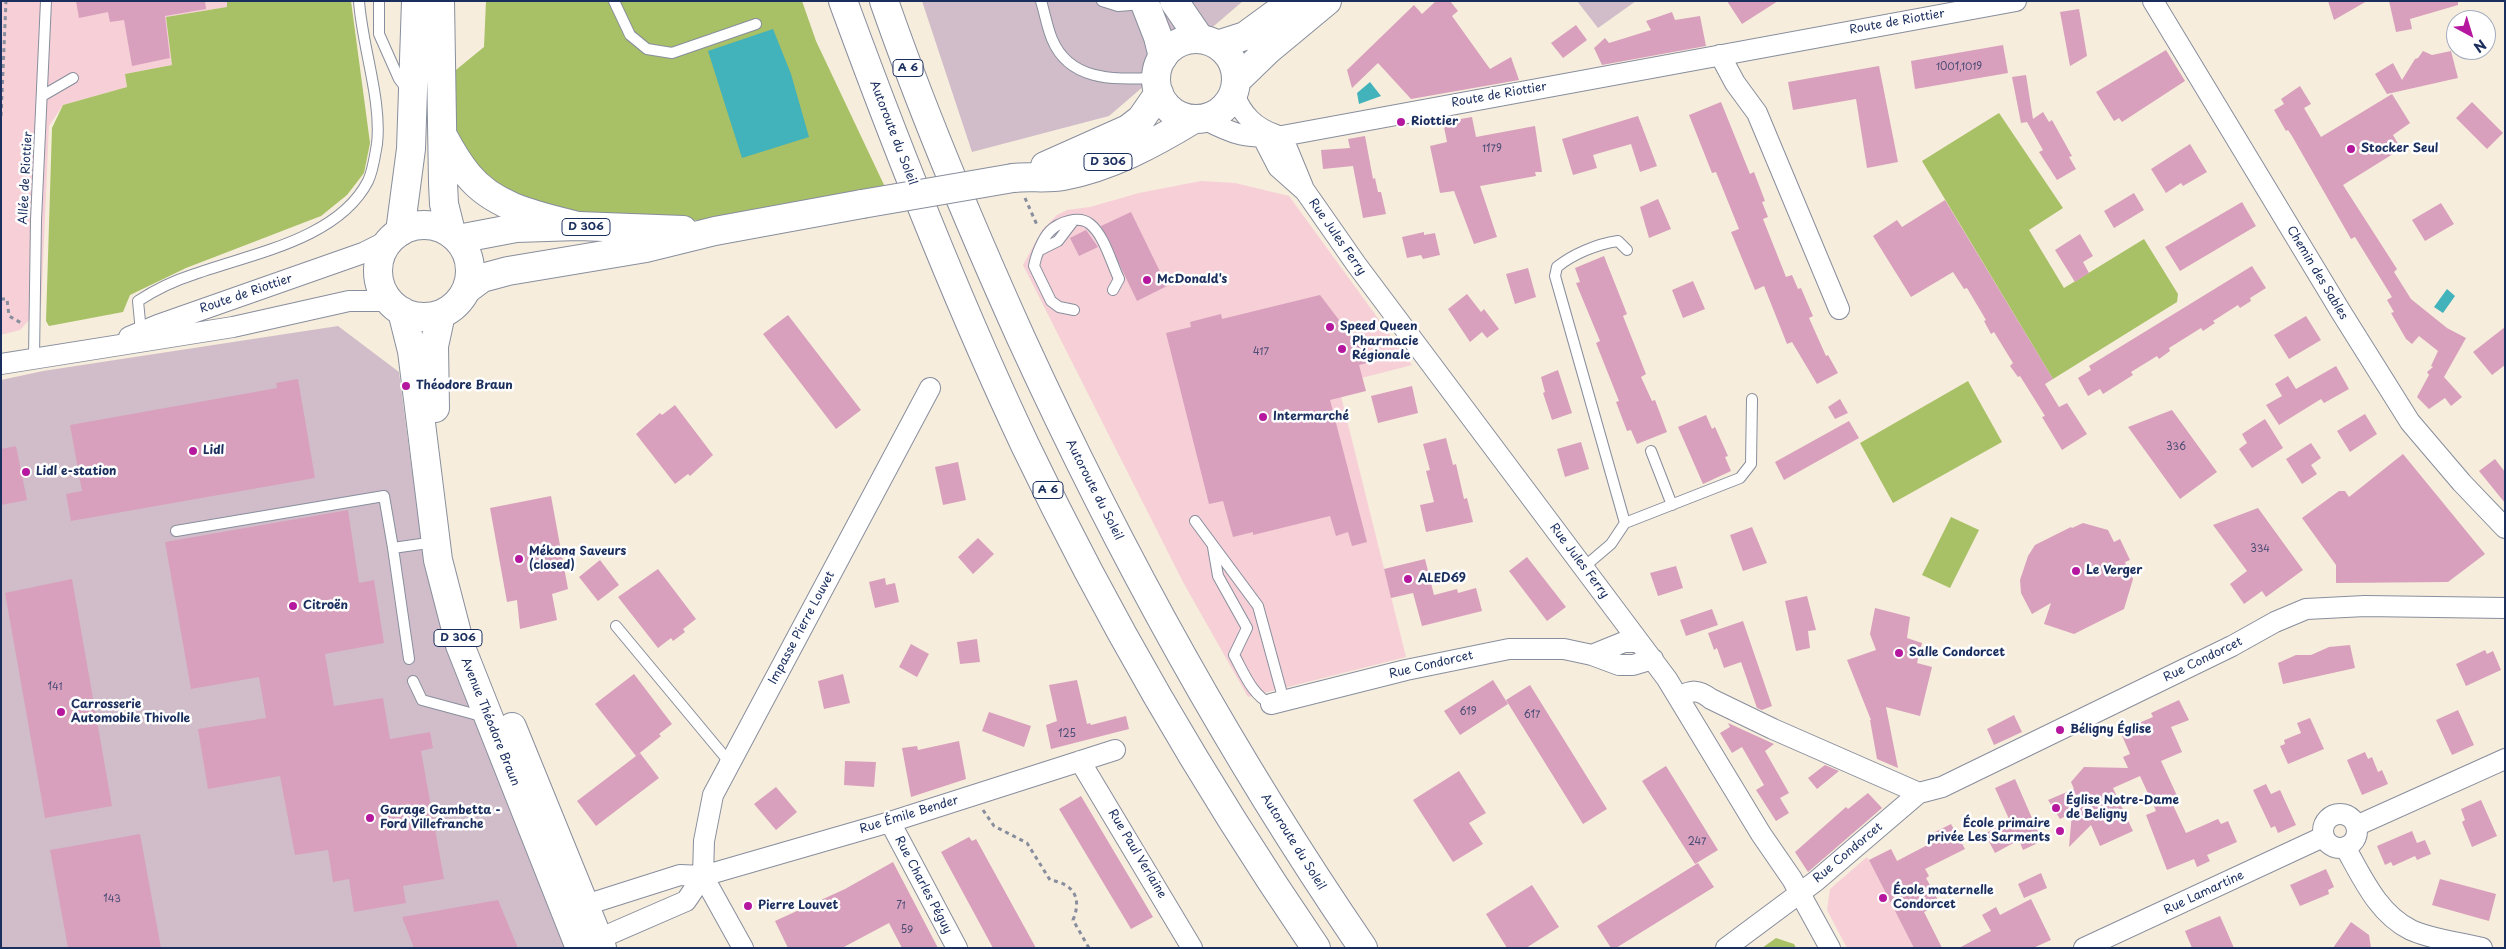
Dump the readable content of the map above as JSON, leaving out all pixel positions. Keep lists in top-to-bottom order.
{
  "streets": {
    "main road": [
      "A 6",
      "Autoroute du Soleil",
      "D 306",
      "Avenue Théodore Braun"
    ],
    "street": [
      "Route de Riottier",
      "Rue Jules Ferry",
      "Chemin des Sables",
      "Impasse Pierre Louvet",
      "Rue Condorcet",
      "Rue Émile Bender",
      "Rue Paul Verlaine",
      "Rue Charles Péguy",
      "Rue Lamartine"
    ],
    "lane": ["Allée de Riottier"]
  },
  "crossings": [
    ["Route de Riottier", "D 306"],
    ["Route de Riottier", "Allée de Riottier"],
    ["Route de Riottier", "Rue Jules Ferry"],
    ["Route de Riottier", "Avenue Théodore Braun"],
    ["D 306", "Avenue Théodore Braun"],
    ["Rue Jules Ferry", "Rue Condorcet"],
    ["Impasse Pierre Louvet", "Rue Émile Bender"],
    ["Avenue Théodore Braun", "Rue Émile Bender"],
    ["Rue Émile Bender", "Rue Paul Verlaine"],
    ["Rue Émile Bender", "Rue Charles Péguy"]
  ],
  "places": [
    "Riottier",
    "Stocker Seul",
    "McDonald's",
    "Speed Queen",
    "Pharmacie Régionale",
    "Théodore Braun",
    "Intermarché",
    "Lidl",
    "Lidl e-station",
    "Mékong Saveurs (closed)",
    "Le Verger",
    "ALED69",
    "Citroën",
    "Salle Condorcet",
    "Carrosserie Automobile Thivolle",
    "Béligny Église",
    "Église Notre-Dame de Beligny",
    "Garage Gambetta - Ford Villefranche",
    "École primaire privée Les Sarments",
    "École maternelle Condorcet",
    "Pierre Louvet"
  ],
  "house_numbers": [
    "1001,1019",
    "1179",
    "417",
    "336",
    "334",
    "141",
    "619",
    "617",
    "125",
    "247",
    "143",
    "71",
    "59"
  ],
  "north": "bottom right"
}
